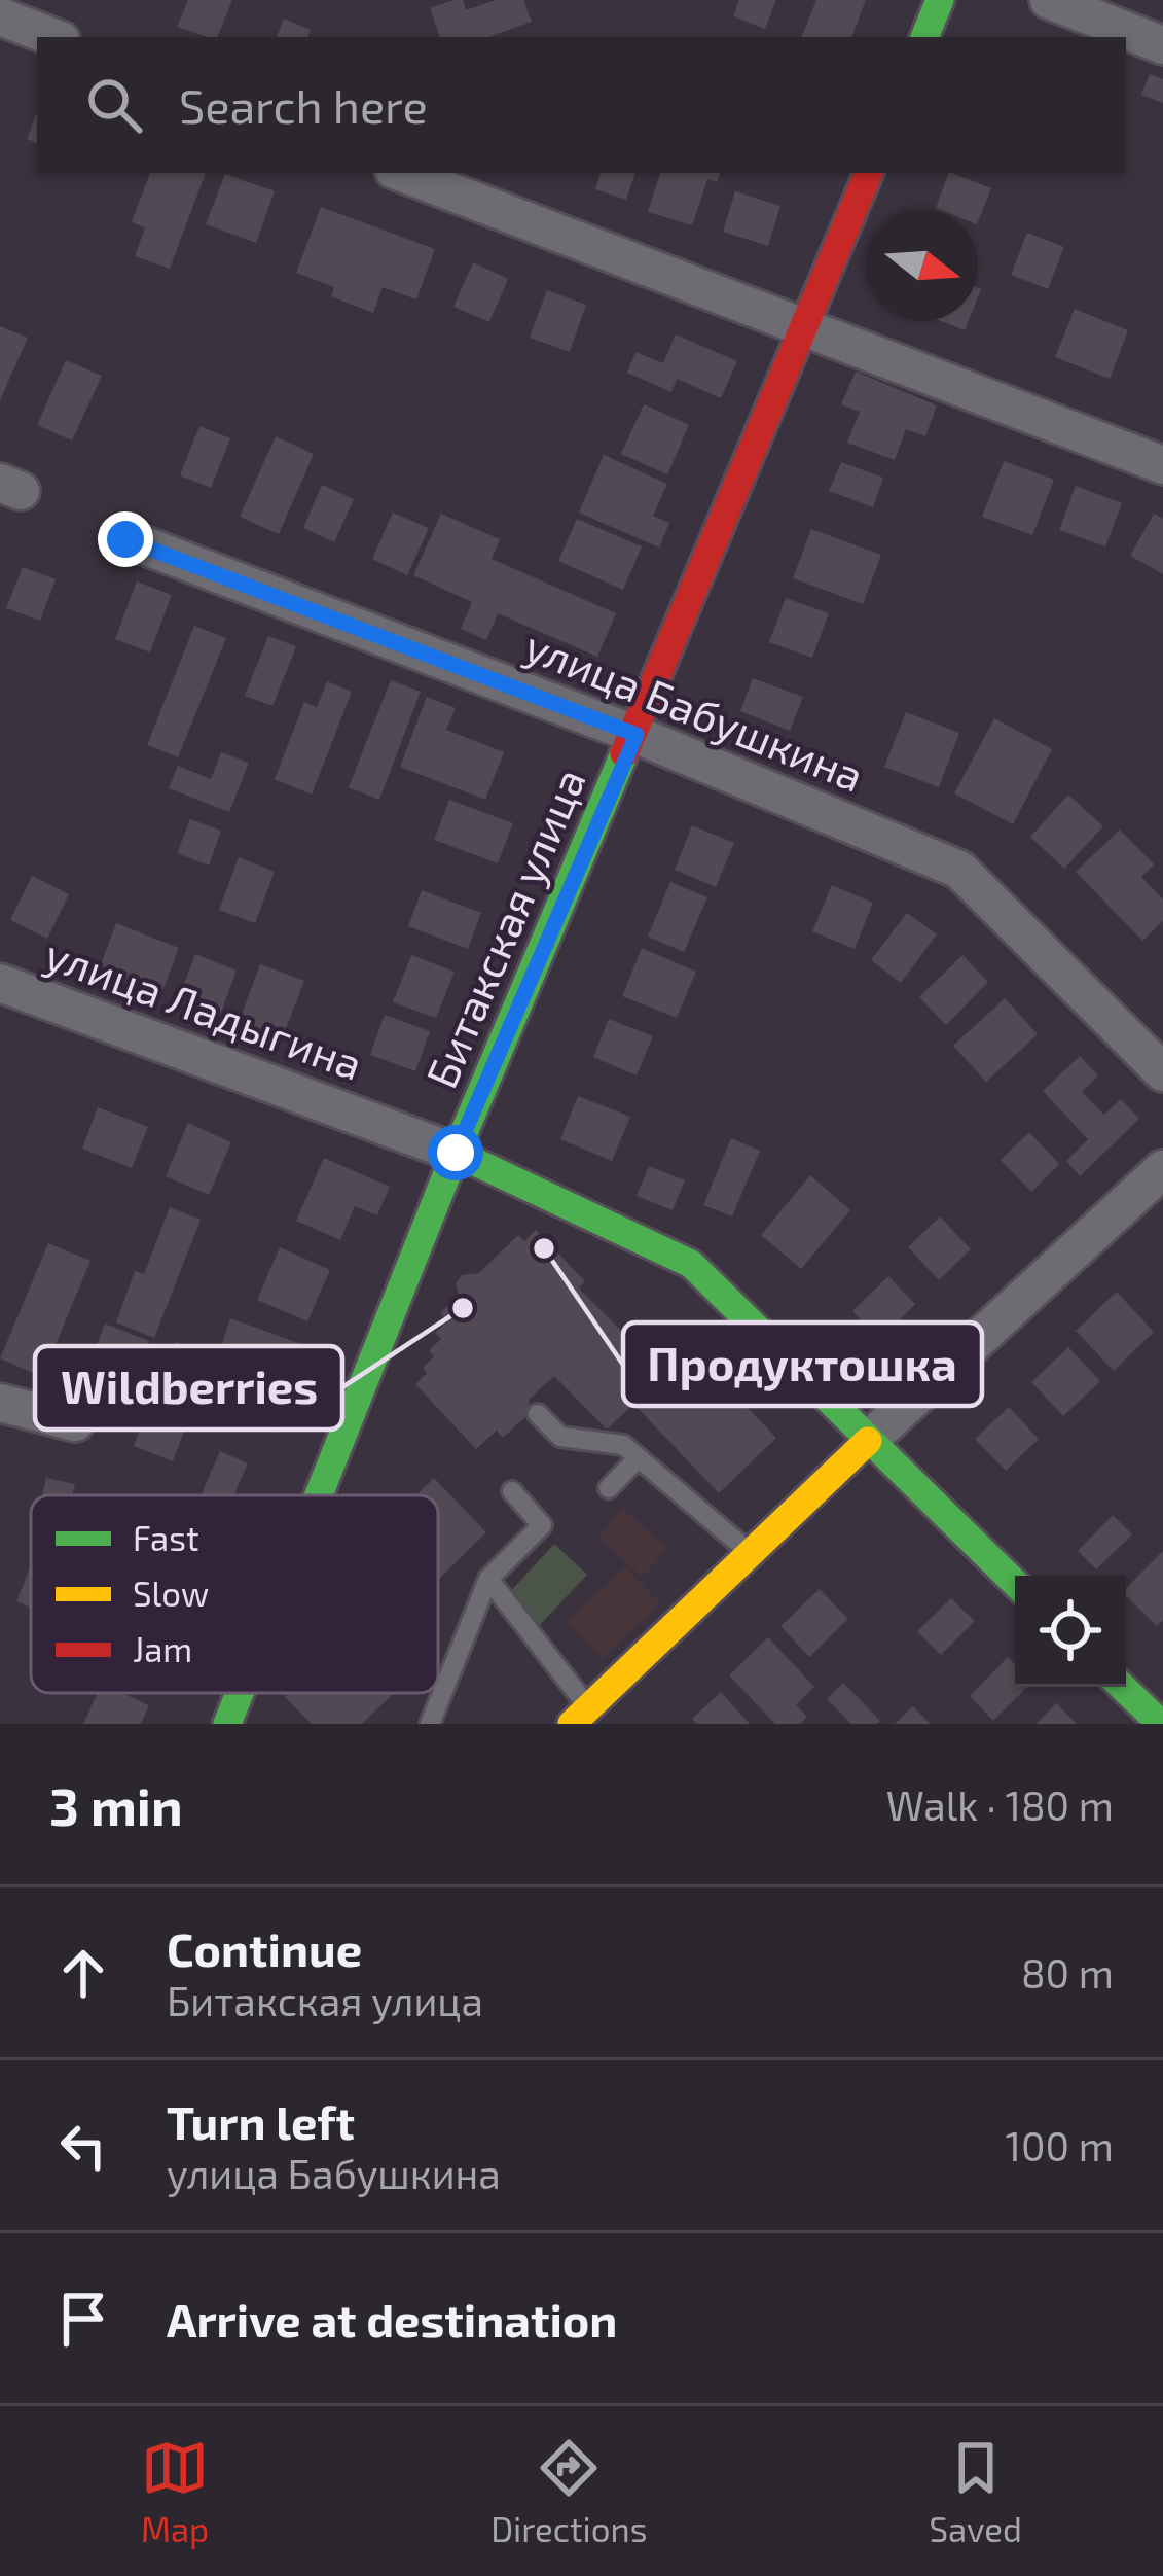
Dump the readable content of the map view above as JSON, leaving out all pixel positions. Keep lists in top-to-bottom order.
{
  "streets": {
    "street": ["улица Бабушкина", "Битакская улица", "улица Ладыгина"]
  },
  "crossings": [
    ["улица Бабушкина", "Битакская улица"],
    ["Битакская улица", "улица Ладыгина"]
  ],
  "places": ["Продуктошка", "Wildberries"],
  "legend": ["Fast", "Slow", "Jam"],
  "north": "right",
  "page": {
    "search": "Search here",
    "heading": ["3 min", "Walk · 180 m"],
    "list": [
      ["Continue", "Битакская улица", "80 m"],
      ["Turn left", "улица Бабушкина", "100 m"],
      "Arrive at destination"
    ],
    "nav": ["Map", "Directions", "Saved"]
  }
}
